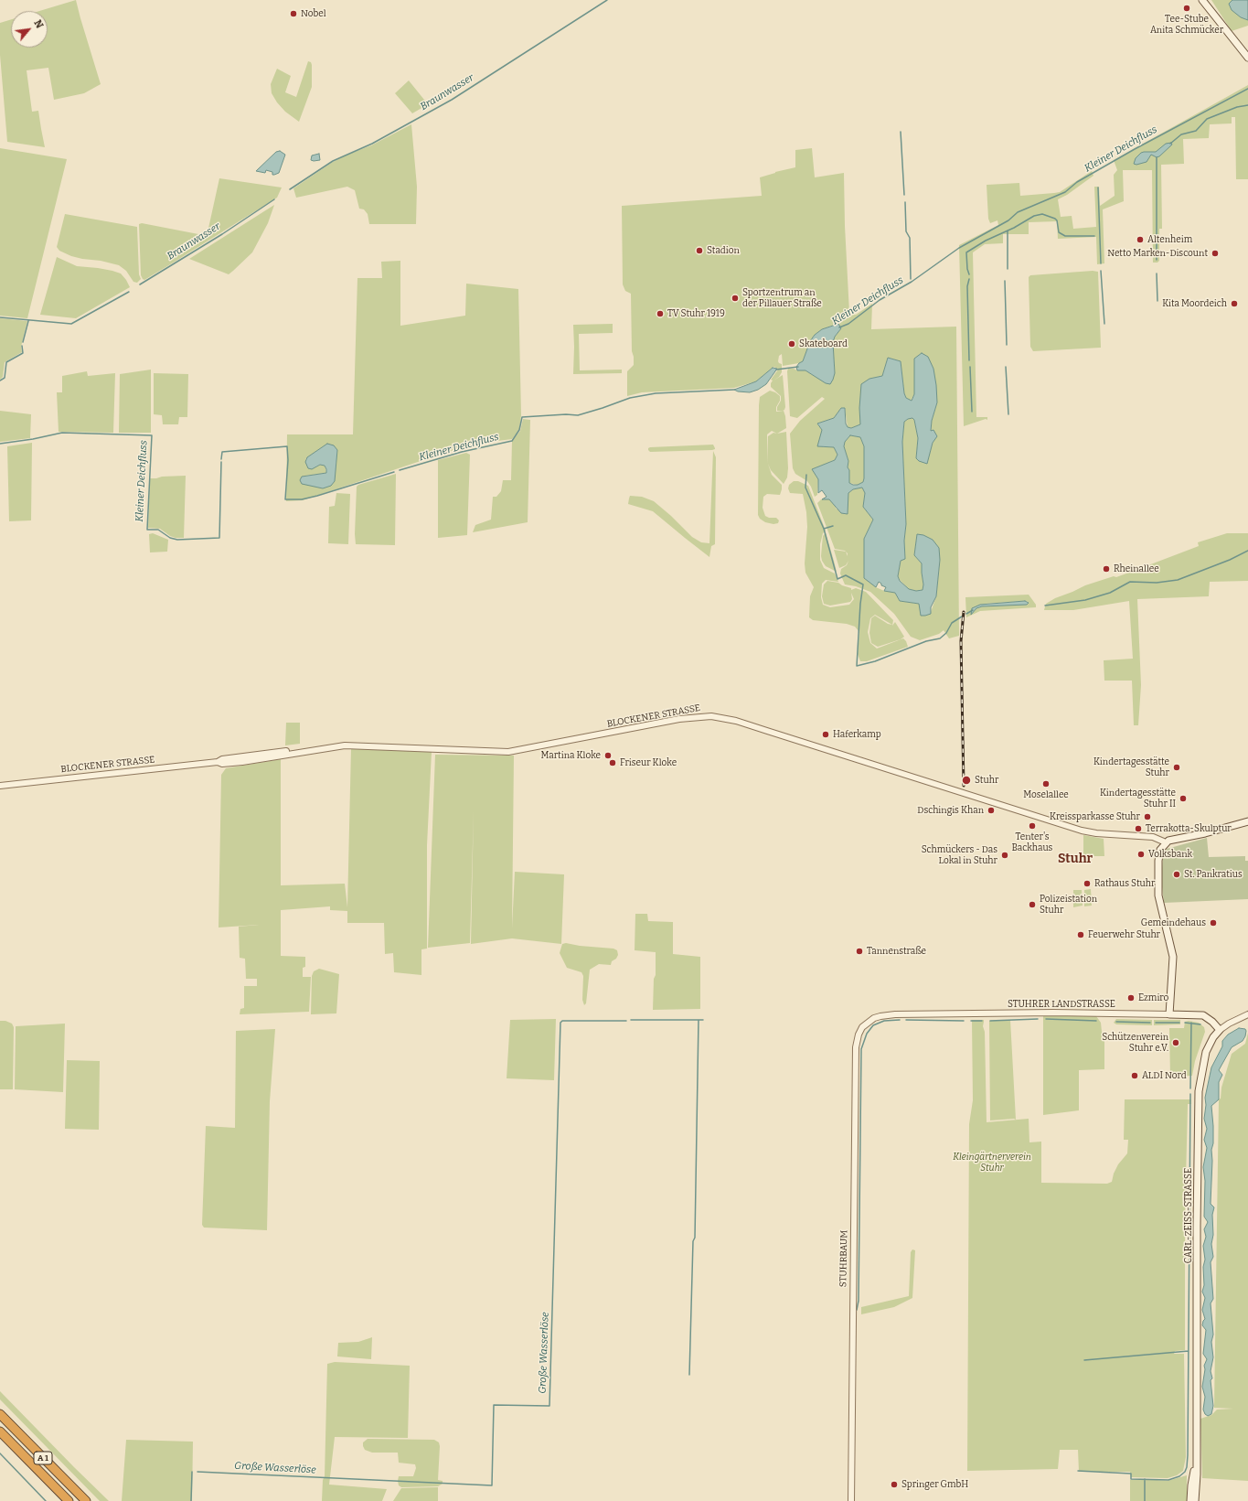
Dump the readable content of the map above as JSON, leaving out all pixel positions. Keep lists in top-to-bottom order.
{
  "streets": {
    "highway": ["A 1"],
    "main road": ["CARL-ZEISS-STRASSE"],
    "street": ["BLOCKENER STRASSE", "STUHRER LANDSTRASSE", "STUHRBAUM"]
  },
  "crossings": [
    ["STUHRER LANDSTRASSE", "STUHRBAUM"]
  ],
  "districts": ["Stuhr"],
  "water": ["Braunwasser", "Kleiner Deichfluss", "Große Wasserlöse"],
  "parks": ["Kleingärtnerverein Stuhr"],
  "places": [
    "Tee-Stube Anita Schmücker",
    "Nobel",
    "Altenheim",
    "Stadion",
    "Netto Marken-Discount",
    "Sportzentrum an der Pillauer Straße",
    "Kita Moordeich",
    "TV Stuhr 1919",
    "Skateboard",
    "Rheinallee",
    "Haferkamp",
    "Martina Kloke",
    "Friseur Kloke",
    "Kindertagesstätte Stuhr",
    "Stuhr",
    "Moselallee",
    "Kindertagesstätte Stuhr II",
    "Dschingis Khan",
    "Kreissparkasse Stuhr",
    "Tenter's Backhaus",
    "Terrakotta-Skulptur",
    "Volksbank",
    "Schmückers - Das Lokal in Stuhr",
    "St. Pankratius",
    "Rathaus Stuhr",
    "Polizeistation Stuhr",
    "Gemeindehaus",
    "Feuerwehr Stuhr",
    "Tannenstraße",
    "Ezmiro",
    "Schützenverein Stuhr e.V.",
    "ALDI Nord",
    "Springer GmbH"
  ],
  "north": "top right"
}
